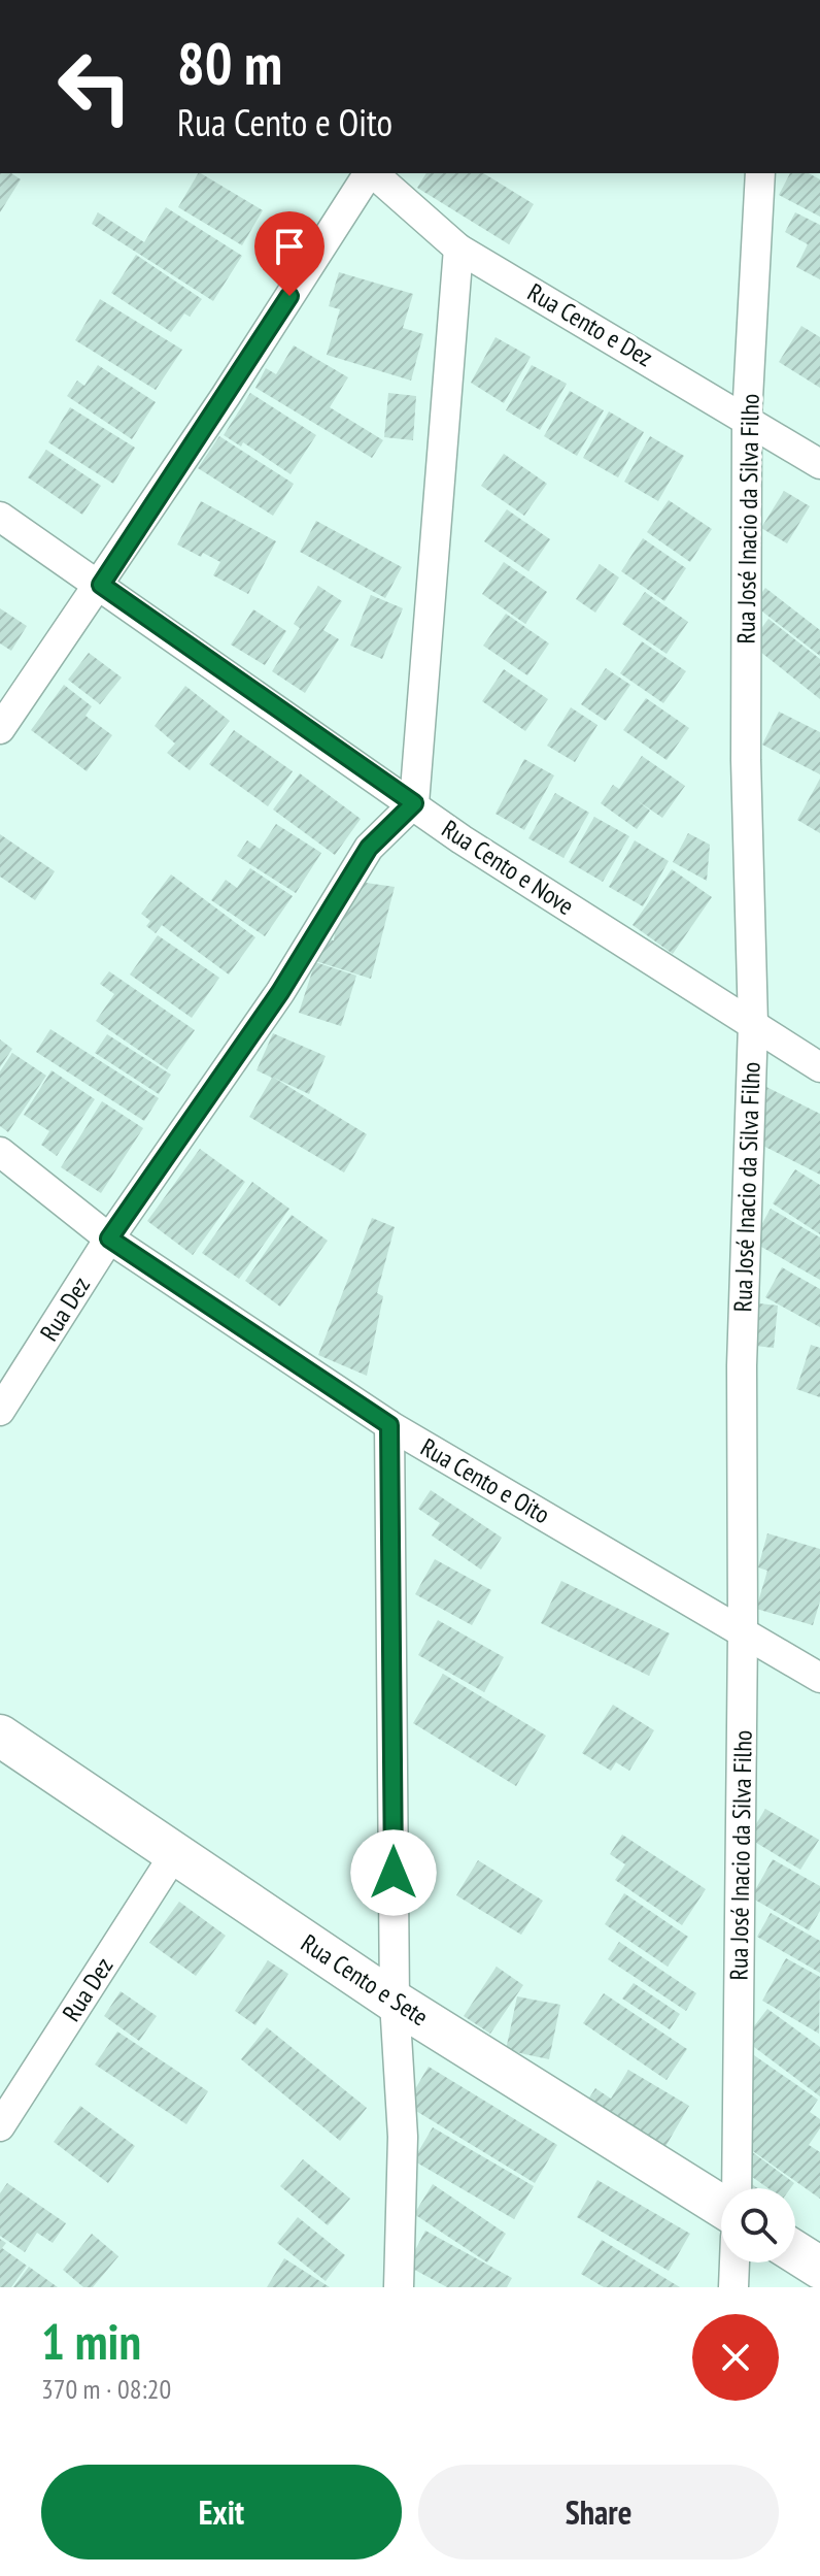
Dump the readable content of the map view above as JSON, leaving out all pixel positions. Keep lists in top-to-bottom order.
{
  "streets": {
    "street": [
      "Rua Cento e Dez",
      "Rua José Inacio da Silva Filho",
      "Rua Cento e Nove",
      "Rua Dez",
      "Rua Cento e Oito",
      "Rua Cento e Sete"
    ]
  },
  "crossings": [
    ["Rua Cento e Dez", "Rua José Inacio da Silva Filho"],
    ["Rua José Inacio da Silva Filho", "Rua Cento e Nove"],
    ["Rua José Inacio da Silva Filho", "Rua Cento e Oito"],
    ["Rua Cento e Nove", "Rua Dez"],
    ["Rua Dez", "Rua Cento e Oito"],
    ["Rua Dez", "Rua Cento e Sete"]
  ],
  "page": {
    "turn": ["80 m", "Rua Cento e Oito"],
    "heading": ["1 min", "370 m · 08:20"],
    "buttons": ["Exit", "Share"]
  }
}
